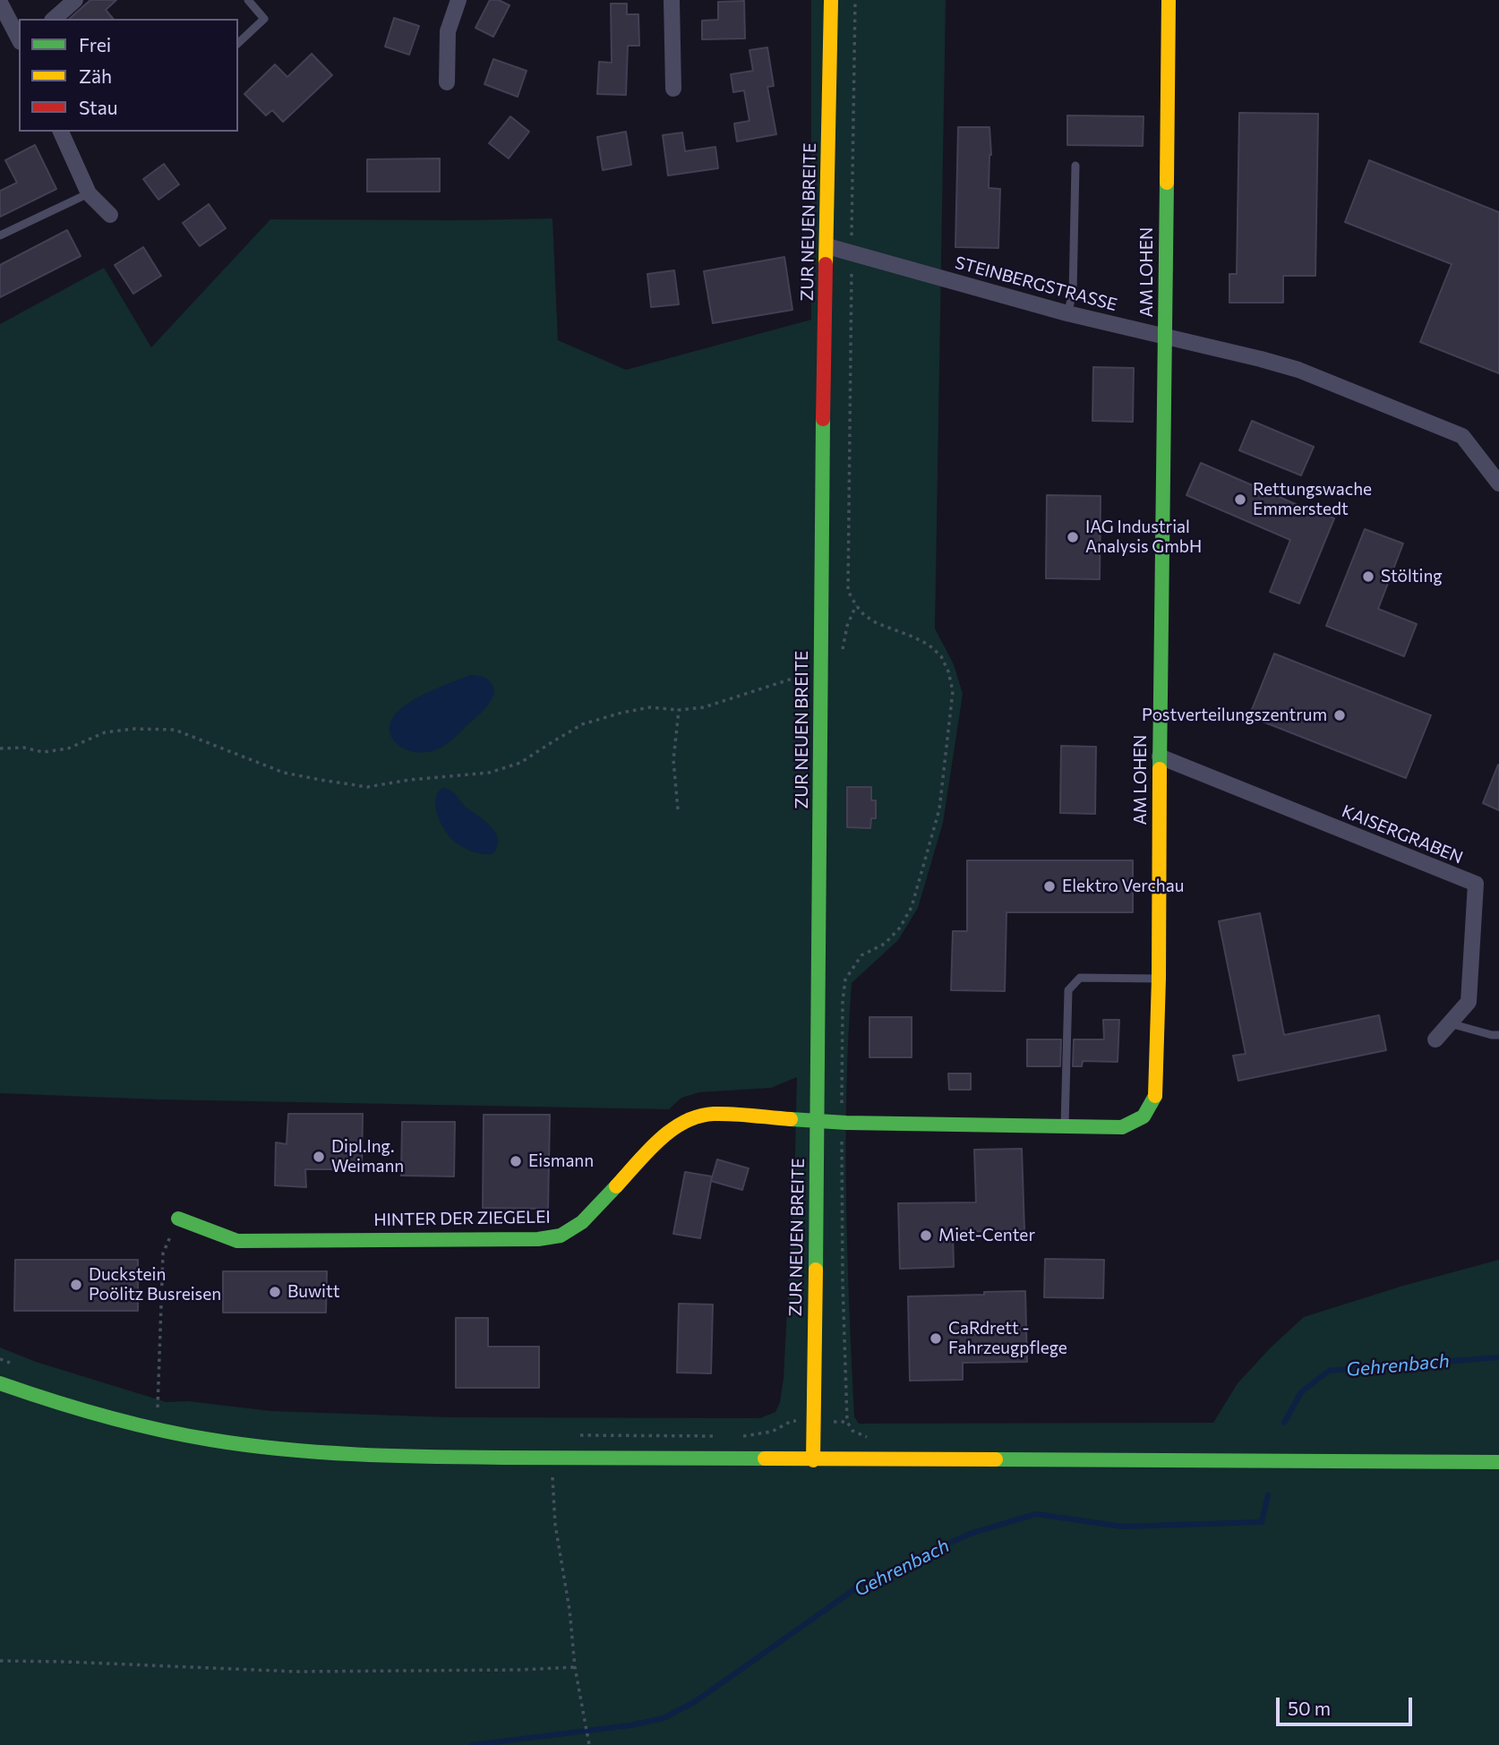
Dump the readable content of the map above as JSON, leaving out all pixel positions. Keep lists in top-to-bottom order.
{
  "streets": {
    "street": [
      "ZUR NEUEN BREITE",
      "AM LOHEN",
      "STEINBERGSTRASSE",
      "KAISERGRABEN",
      "HINTER DER ZIEGELEI"
    ]
  },
  "crossings": [
    ["ZUR NEUEN BREITE", "AM LOHEN"],
    ["ZUR NEUEN BREITE", "STEINBERGSTRASSE"],
    ["ZUR NEUEN BREITE", "HINTER DER ZIEGELEI"],
    ["AM LOHEN", "STEINBERGSTRASSE"],
    ["AM LOHEN", "KAISERGRABEN"],
    ["AM LOHEN", "HINTER DER ZIEGELEI"]
  ],
  "water": ["Gehrenbach"],
  "places": [
    "Rettungswache Emmerstedt",
    "IAG Industrial Analysis GmbH",
    "Stölting",
    "Postverteilungszentrum",
    "Elektro Verchau",
    "Dipl.Ing. Weimann",
    "Eismann",
    "Miet-Center",
    "Duckstein Poölitz Busreisen",
    "Buwitt",
    "CaRdrett - Fahrzeugpflege"
  ],
  "legend": ["Frei", "Zäh", "Stau"],
  "scale_bar": "50 m"
}
